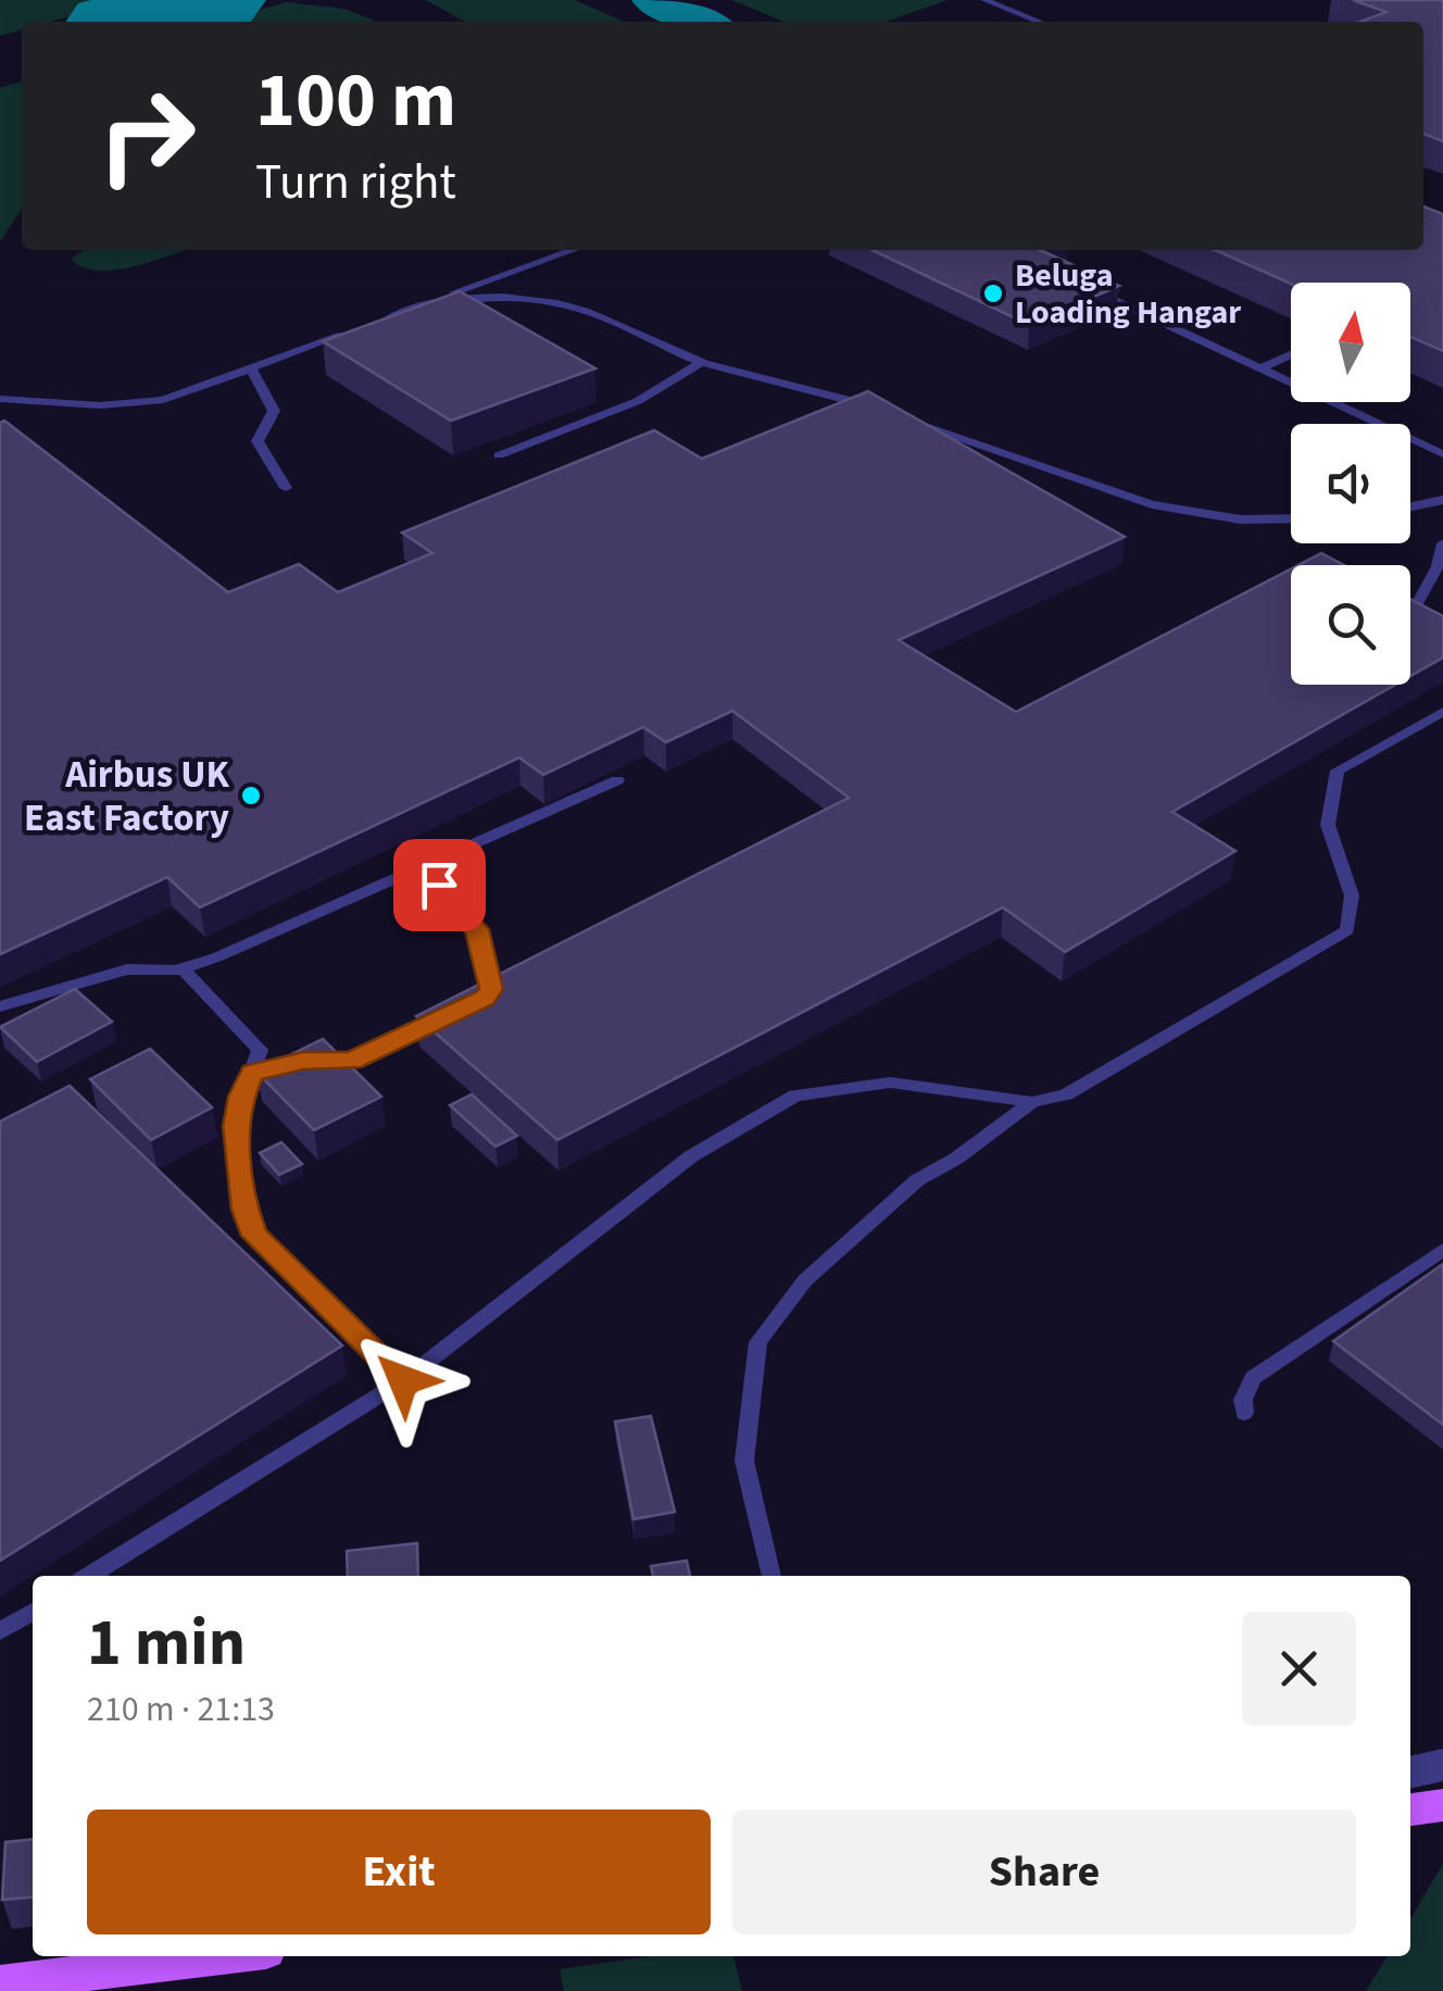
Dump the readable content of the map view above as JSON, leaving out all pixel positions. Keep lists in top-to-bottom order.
{
  "places": ["Beluga Loading Hangar", "Airbus UK East Factory"],
  "north": "top",
  "page": {
    "turn": ["100 m", "Turn right"],
    "heading": ["1 min", "210 m · 21:13"],
    "buttons": ["Exit", "Share"]
  }
}
